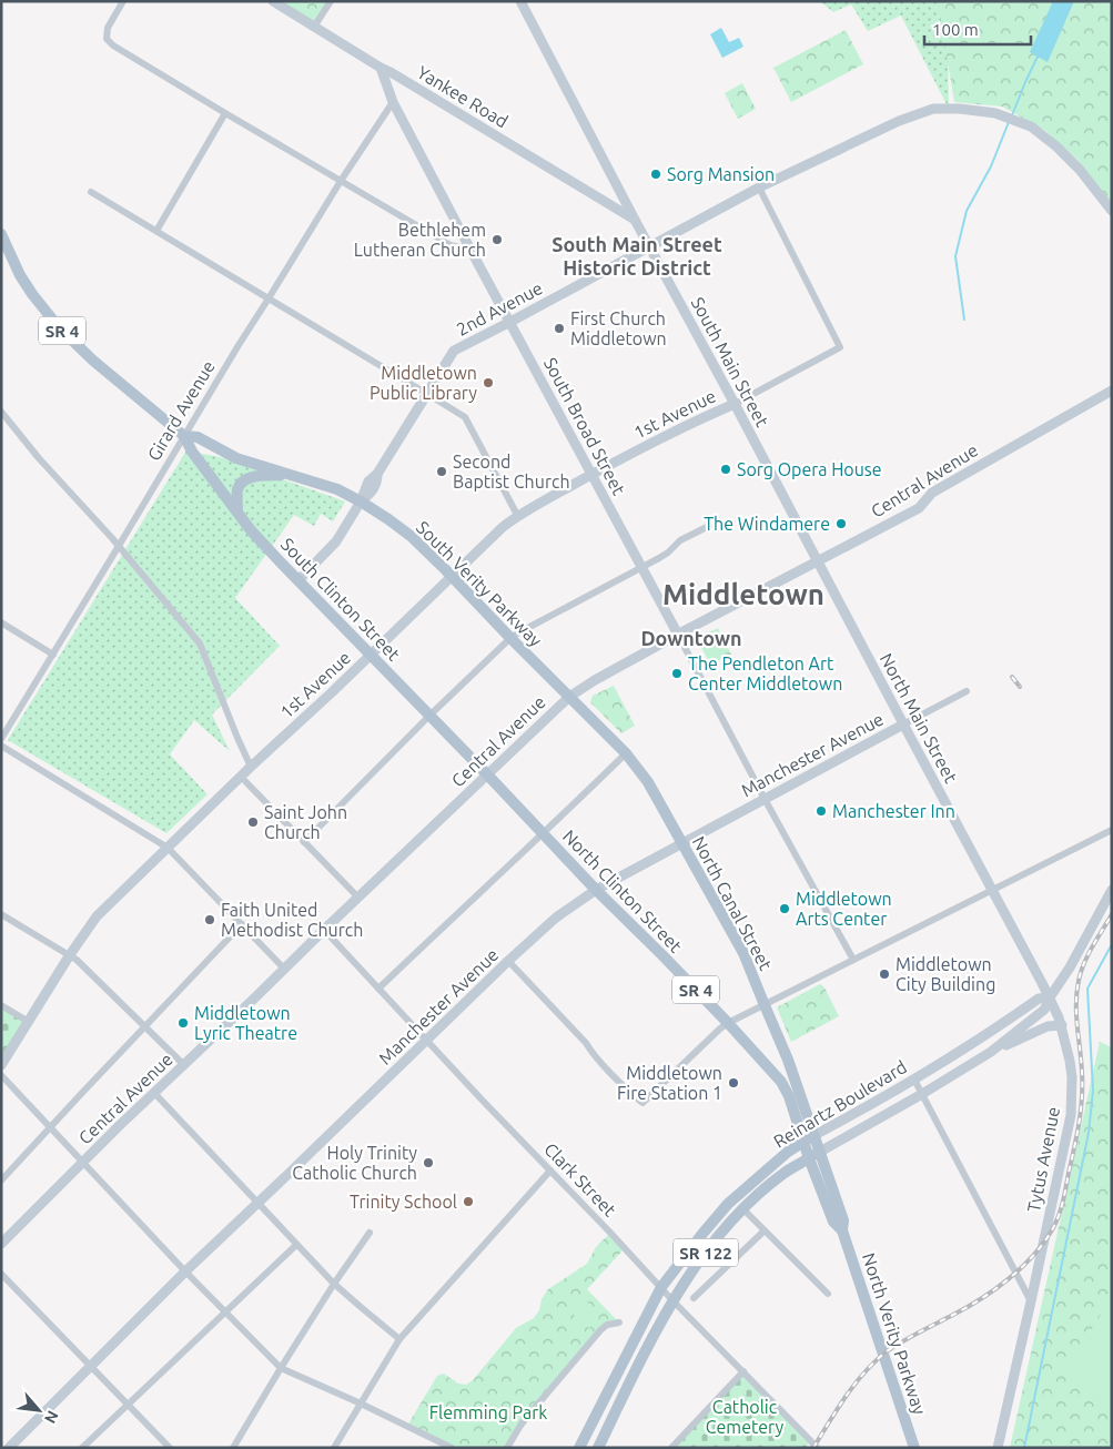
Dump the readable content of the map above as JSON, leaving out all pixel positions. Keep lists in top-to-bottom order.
{
  "streets": {
    "main road": [
      "SR 4",
      "South Verity Parkway",
      "South Clinton Street",
      "North Clinton Street",
      "North Canal Street",
      "Reinartz Boulevard",
      "SR 122",
      "North Verity Parkway"
    ],
    "street": [
      "Yankee Road",
      "2nd Avenue",
      "South Main Street",
      "Girard Avenue",
      "1st Avenue",
      "South Broad Street",
      "Central Avenue",
      "North Main Street",
      "Manchester Avenue",
      "Tytus Avenue",
      "Clark Street"
    ]
  },
  "crossings": [
    ["Yankee Road", "South Main Street"],
    ["Yankee Road", "South Broad Street"],
    ["2nd Avenue", "South Main Street"],
    ["2nd Avenue", "1st Avenue"],
    ["2nd Avenue", "South Broad Street"],
    ["2nd Avenue", "South Verity Parkway"],
    ["2nd Avenue", "South Clinton Street"],
    ["South Main Street", "1st Avenue"],
    ["South Main Street", "Central Avenue"],
    ["South Main Street", "North Main Street"],
    ["Girard Avenue", "South Broad Street"],
    ["Girard Avenue", "South Verity Parkway"],
    ["Girard Avenue", "South Clinton Street"],
    ["1st Avenue", "South Broad Street"],
    ["1st Avenue", "South Verity Parkway"],
    ["1st Avenue", "South Clinton Street"],
    ["South Broad Street", "Central Avenue"],
    ["South Broad Street", "Manchester Avenue"],
    ["Central Avenue", "South Verity Parkway"],
    ["Central Avenue", "South Clinton Street"],
    ["Central Avenue", "North Main Street"],
    ["Central Avenue", "North Clinton Street"],
    ["Central Avenue", "North Canal Street"],
    ["Central Avenue", "Clark Street"],
    ["South Verity Parkway", "South Clinton Street"],
    ["South Verity Parkway", "North Canal Street"],
    ["South Clinton Street", "North Clinton Street"],
    ["North Main Street", "Manchester Avenue"],
    ["North Main Street", "Tytus Avenue"],
    ["Manchester Avenue", "North Clinton Street"],
    ["Manchester Avenue", "North Canal Street"],
    ["Manchester Avenue", "Clark Street"],
    ["North Clinton Street", "Reinartz Boulevard"],
    ["North Clinton Street", "North Verity Parkway"],
    ["North Canal Street", "Reinartz Boulevard"],
    ["North Canal Street", "North Verity Parkway"],
    ["Reinartz Boulevard", "Tytus Avenue"],
    ["Reinartz Boulevard", "Clark Street"],
    ["Reinartz Boulevard", "North Verity Parkway"]
  ],
  "districts": ["South Main Street Historic District", "Middletown", "Downtown"],
  "parks": ["Catholic Cemetery", "Flemming Park"],
  "places": [
    "Sorg Mansion",
    "Bethlehem Lutheran Church",
    "First Church Middletown",
    "Middletown Public Library",
    "Sorg Opera House",
    "Second Baptist Church",
    "The Windamere",
    "The Pendleton Art Center Middletown",
    "Manchester Inn",
    "Saint John Church",
    "Middletown Arts Center",
    "Faith United Methodist Church",
    "Middletown City Building",
    "Middletown Lyric Theatre",
    "Middletown Fire Station 1",
    "Holy Trinity Catholic Church",
    "Trinity School"
  ],
  "scale_bar": "100 m",
  "north": "bottom right"
}
